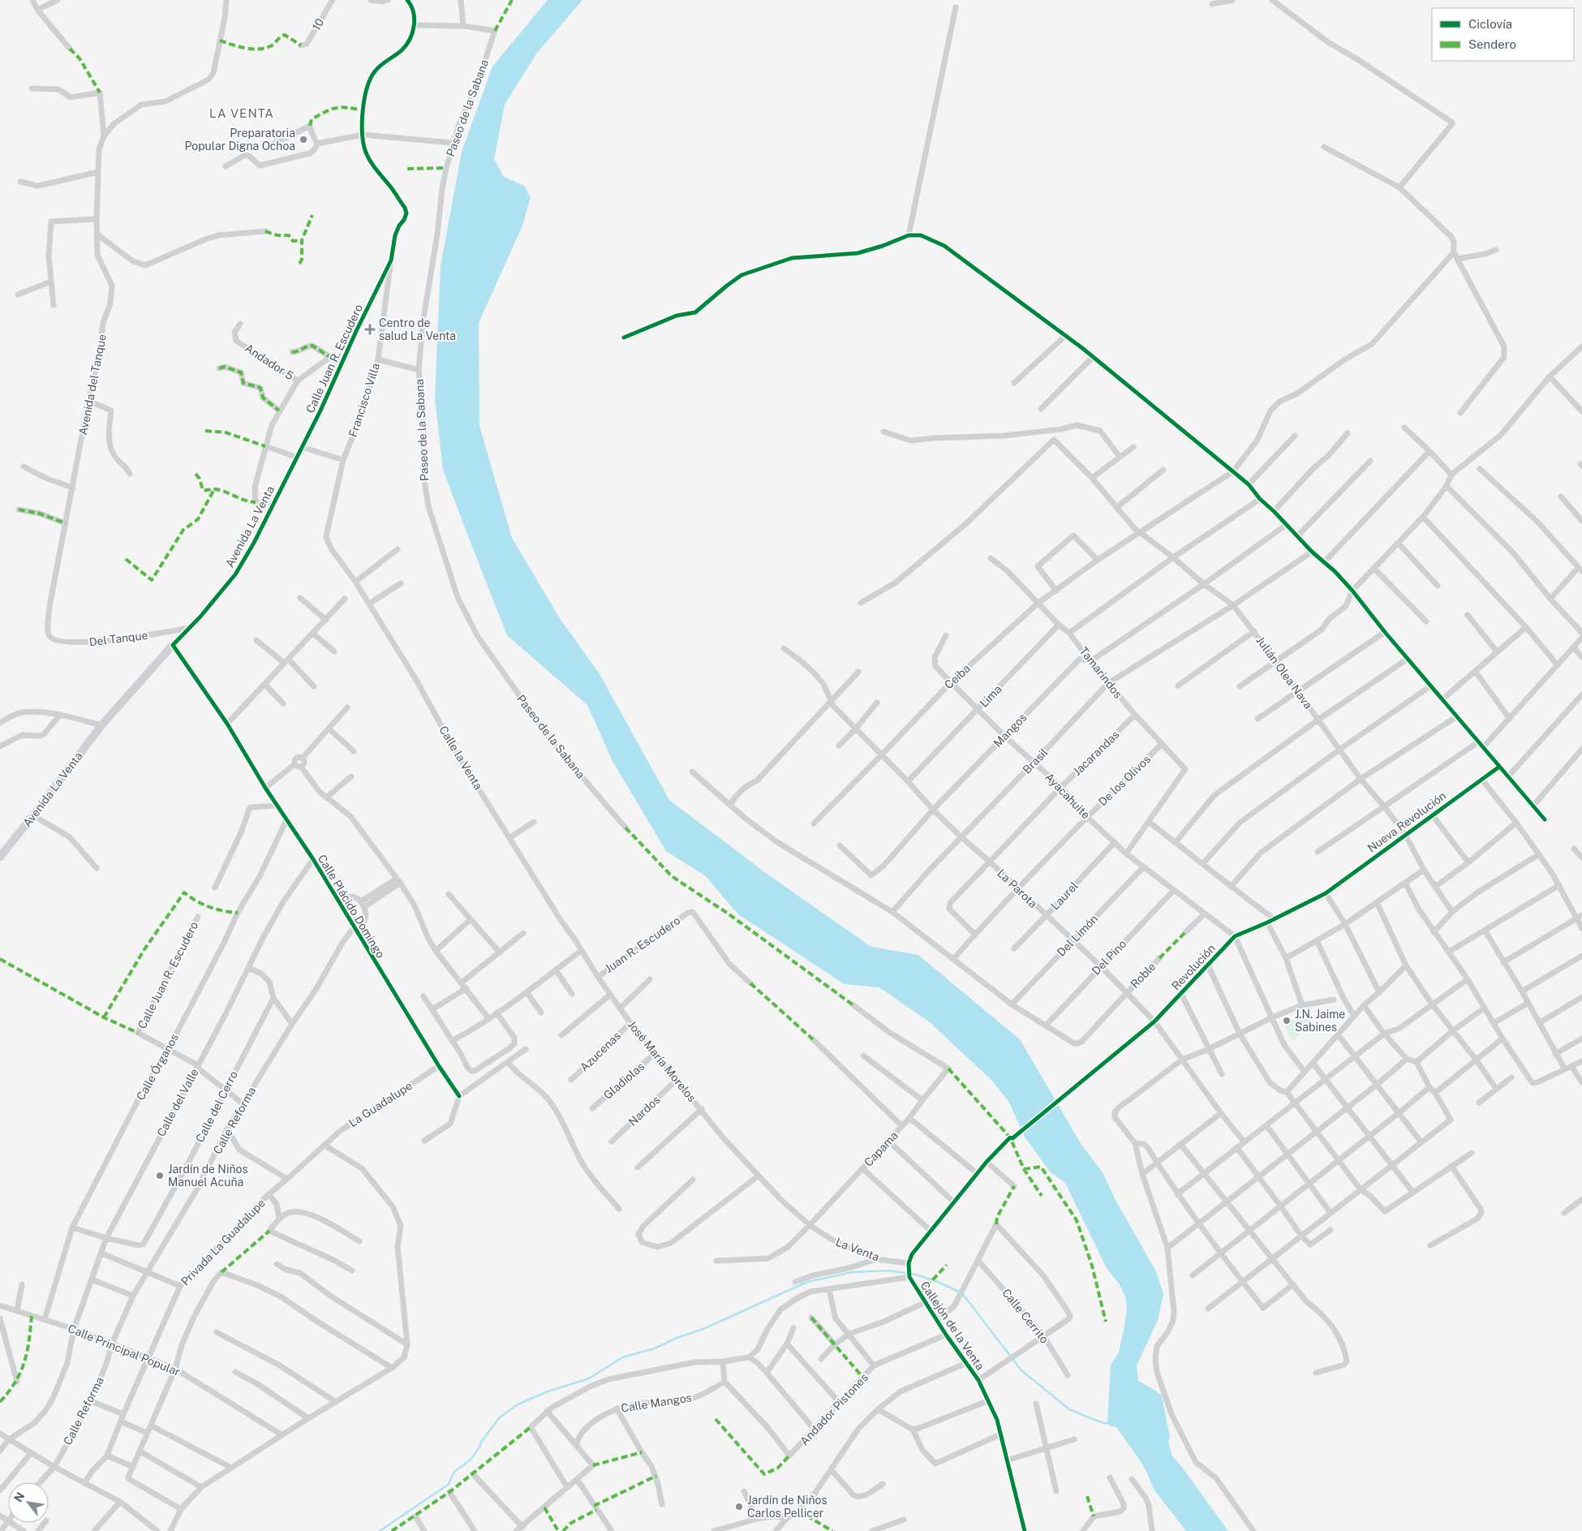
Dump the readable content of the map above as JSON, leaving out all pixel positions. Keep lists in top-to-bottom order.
{
  "streets": {
    "main road": ["Avenida La Venta"],
    "street": [
      "10",
      "Paseo de la Sabana",
      "Calle Juan R. Escudero",
      "Andador 5",
      "Avenida del Tanque",
      "Francisco Villa",
      "Del Tanque",
      "Tamarindos",
      "Julián Olea Nava",
      "Ceiba",
      "Lima",
      "Mangos",
      "Jacarandas",
      "Calle la Venta",
      "Brasil",
      "De los Olivos",
      "Ayacahuite",
      "Nueva Revolución",
      "La Parota",
      "Laurel",
      "Calle Plácido Domingo",
      "Del Limón",
      "Juan R. Escudero",
      "Del Pino",
      "Revolución",
      "Roble",
      "Azucenas",
      "José María Morelos",
      "Calle Órganos",
      "Gladiolas",
      "Calle del Valle",
      "La Guadalupe",
      "Calle del Cerro",
      "Nardos",
      "Calle Reforma",
      "Capama",
      "Privada La Guadalupe",
      "La Venta",
      "Calle Cerrito",
      "Callejón de la Venta",
      "Calle Principal Popular",
      "Calle Mangos",
      "Andador Pistones"
    ]
  },
  "crossings": [
    ["Calle Juan R. Escudero", "Francisco Villa"],
    ["Calle Juan R. Escudero", "Avenida La Venta"],
    ["Calle Juan R. Escudero", "Calle Órganos"],
    ["Avenida del Tanque", "Del Tanque"],
    ["Francisco Villa", "Calle la Venta"],
    ["Avenida La Venta", "Del Tanque"],
    ["Avenida La Venta", "Calle Plácido Domingo"],
    ["Tamarindos", "Ceiba"],
    ["Tamarindos", "Lima"],
    ["Tamarindos", "Mangos"],
    ["Tamarindos", "Jacarandas"],
    ["Tamarindos", "Brasil"],
    ["Tamarindos", "De los Olivos"],
    ["Julián Olea Nava", "Ceiba"],
    ["Julián Olea Nava", "Brasil"],
    ["Julián Olea Nava", "Nueva Revolución"],
    ["Ceiba", "Ayacahuite"],
    ["Ceiba", "La Parota"],
    ["Lima", "Ayacahuite"],
    ["Lima", "La Parota"],
    ["Mangos", "Ayacahuite"],
    ["Mangos", "La Parota"],
    ["Jacarandas", "De los Olivos"],
    ["Jacarandas", "Ayacahuite"],
    ["Jacarandas", "La Parota"],
    ["Calle la Venta", "Juan R. Escudero"],
    ["Calle la Venta", "José María Morelos"],
    ["Brasil", "Ayacahuite"],
    ["Brasil", "La Parota"],
    ["Brasil", "Roble"],
    ["De los Olivos", "Ayacahuite"],
    ["De los Olivos", "La Parota"],
    ["De los Olivos", "Roble"],
    ["Ayacahuite", "Laurel"],
    ["Ayacahuite", "Del Limón"],
    ["Ayacahuite", "Del Pino"],
    ["Ayacahuite", "Revolución"],
    ["Nueva Revolución", "Revolución"],
    ["La Parota", "Laurel"],
    ["La Parota", "Del Limón"],
    ["La Parota", "Del Pino"],
    ["La Parota", "Revolución"],
    ["La Parota", "Roble"],
    ["Calle Plácido Domingo", "Calle Órganos"],
    ["Calle Plácido Domingo", "Calle del Valle"],
    ["Calle Plácido Domingo", "La Guadalupe"],
    ["Calle Plácido Domingo", "Calle Reforma"],
    ["Del Limón", "Roble"],
    ["Juan R. Escudero", "José María Morelos"],
    ["Del Pino", "Roble"],
    ["Azucenas", "José María Morelos"],
    ["José María Morelos", "Gladiolas"],
    ["José María Morelos", "Nardos"],
    ["José María Morelos", "La Venta"],
    ["Calle Órganos", "Calle Principal Popular"],
    ["Calle del Valle", "Calle del Cerro"],
    ["Calle del Valle", "Calle Principal Popular"],
    ["La Guadalupe", "Privada La Guadalupe"],
    ["Calle Reforma", "Calle Principal Popular"],
    ["Capama", "La Venta"],
    ["Privada La Guadalupe", "Calle Principal Popular"],
    ["La Venta", "Callejón de la Venta"],
    ["Callejón de la Venta", "Andador Pistones"],
    ["Calle Mangos", "Andador Pistones"]
  ],
  "districts": ["LA VENTA"],
  "places": {
    "other": [
      "Preparatoria Popular Digna Ochoa",
      "J.N. Jaime Sabines",
      "Jardín de Niños Manuel Acuña",
      "Jardín de Niños Carlos Pellicer"
    ],
    "health": ["Centro de salud La Venta"]
  },
  "legend": ["Ciclovía", "Sendero"],
  "north": "top left"
}
